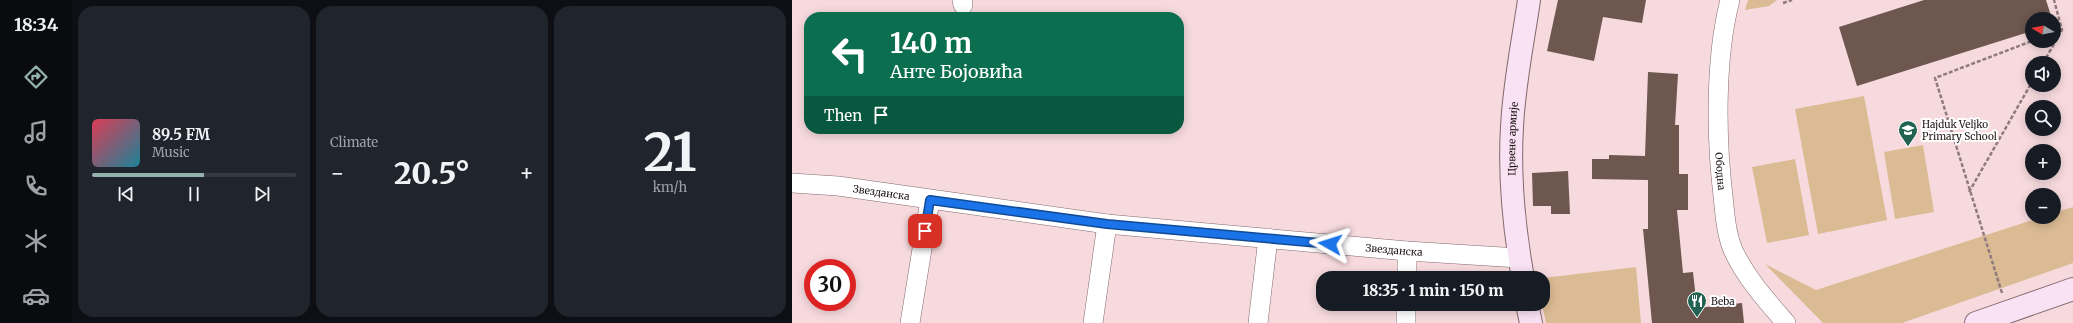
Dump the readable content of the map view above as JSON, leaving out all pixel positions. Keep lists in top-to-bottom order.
{
  "streets": {
    "main road": ["Црвене армије"],
    "street": ["Ободна", "Звезданска"]
  },
  "crossings": [
    ["Црвене армије", "Звезданска"]
  ],
  "places": {
    "school or university": ["Hajduk Veljko Primary School"],
    "restaurant": ["Beba"]
  },
  "north": "left",
  "page": {
    "tabs": "18:34",
    "tile": [
      "Climate",
      ["21", "km/h"]
    ],
    "map_buttons": ["+", "−"],
    "turn": ["140 m", "Анте Бојовића"],
    "then": "Then",
    "song": ["89.5 FM", "Music"],
    "heat": ["−", "20.5°", "+"],
    "limit": "30",
    "trip": "18:35 · 1 min · 150 m"
  }
}
